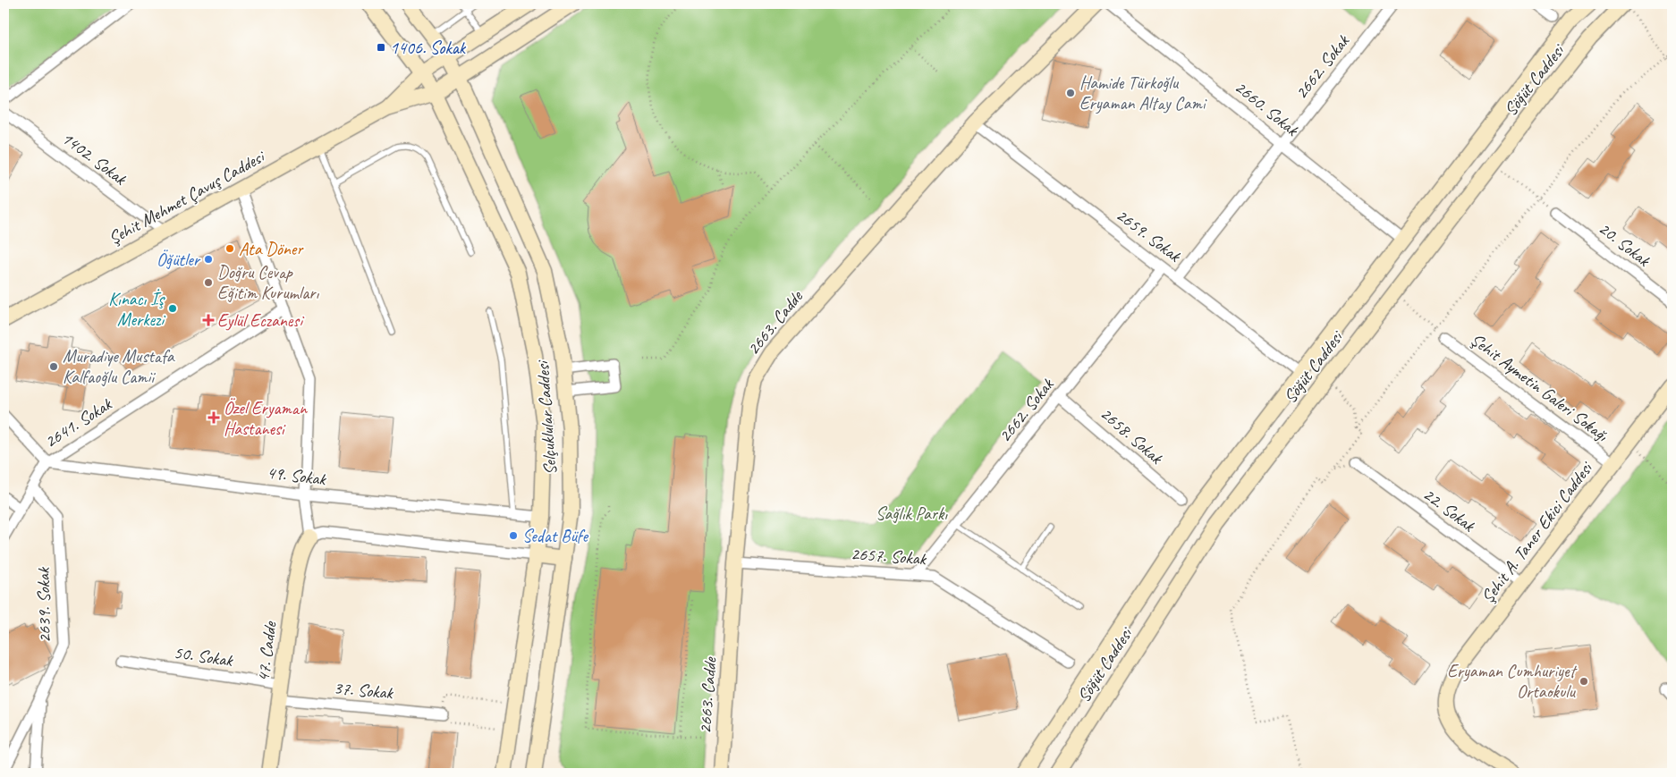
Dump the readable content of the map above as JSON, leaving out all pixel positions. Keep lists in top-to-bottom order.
{
  "streets": {
    "main road": [
      "Söğüt Caddesi",
      "Şehit Mehmet Çavuş Caddesi",
      "2663. Cadde",
      "Selçuklular Caddesi",
      "Şehit A. Taner Ekici Caddesi",
      "47. Cadde"
    ],
    "street": [
      "2662. Sokak",
      "2660. Sokak",
      "1402. Sokak",
      "2659. Sokak",
      "20. Sokak",
      "Şehit Aymetin Galeri Sokağı",
      "2641. Sokak",
      "2658. Sokak",
      "49. Sokak",
      "22. Sokak",
      "2657. Sokak",
      "2639. Sokak",
      "50. Sokak",
      "37. Sokak"
    ]
  },
  "crossings": [
    ["2662. Sokak", "2660. Sokak"],
    ["2662. Sokak", "2659. Sokak"],
    ["2662. Sokak", "2658. Sokak"],
    ["2662. Sokak", "2657. Sokak"],
    ["Söğüt Caddesi", "2660. Sokak"],
    ["Söğüt Caddesi", "2659. Sokak"],
    ["1402. Sokak", "Şehit Mehmet Çavuş Caddesi"],
    ["Şehit Mehmet Çavuş Caddesi", "Selçuklular Caddesi"],
    ["2659. Sokak", "2663. Cadde"],
    ["2663. Cadde", "2657. Sokak"],
    ["Şehit Aymetin Galeri Sokağı", "Şehit A. Taner Ekici Caddesi"],
    ["Selçuklular Caddesi", "49. Sokak"],
    ["2641. Sokak", "49. Sokak"],
    ["22. Sokak", "Şehit A. Taner Ekici Caddesi"],
    ["47. Cadde", "50. Sokak"],
    ["47. Cadde", "37. Sokak"],
    ["50. Sokak", "37. Sokak"]
  ],
  "parks": ["Sağlık Parkı"],
  "places": {
    "transit": ["1406. Sokak"],
    "other": [
      "Hamide Türkoğlu Eryaman Altay Cami",
      "Ata Döner",
      "Öğütler",
      "Doğru Cevap Eğitim Kurumları",
      "Kınacı İş Merkezi",
      "Muradiye Mustafa Kalfaoğlu Camii",
      "Sedat Büfe",
      "Eryaman Cumhuriyet Ortaokulu"
    ],
    "health": ["Eylül Eczanesi", "Özel Eryaman Hastanesi"]
  }
}
